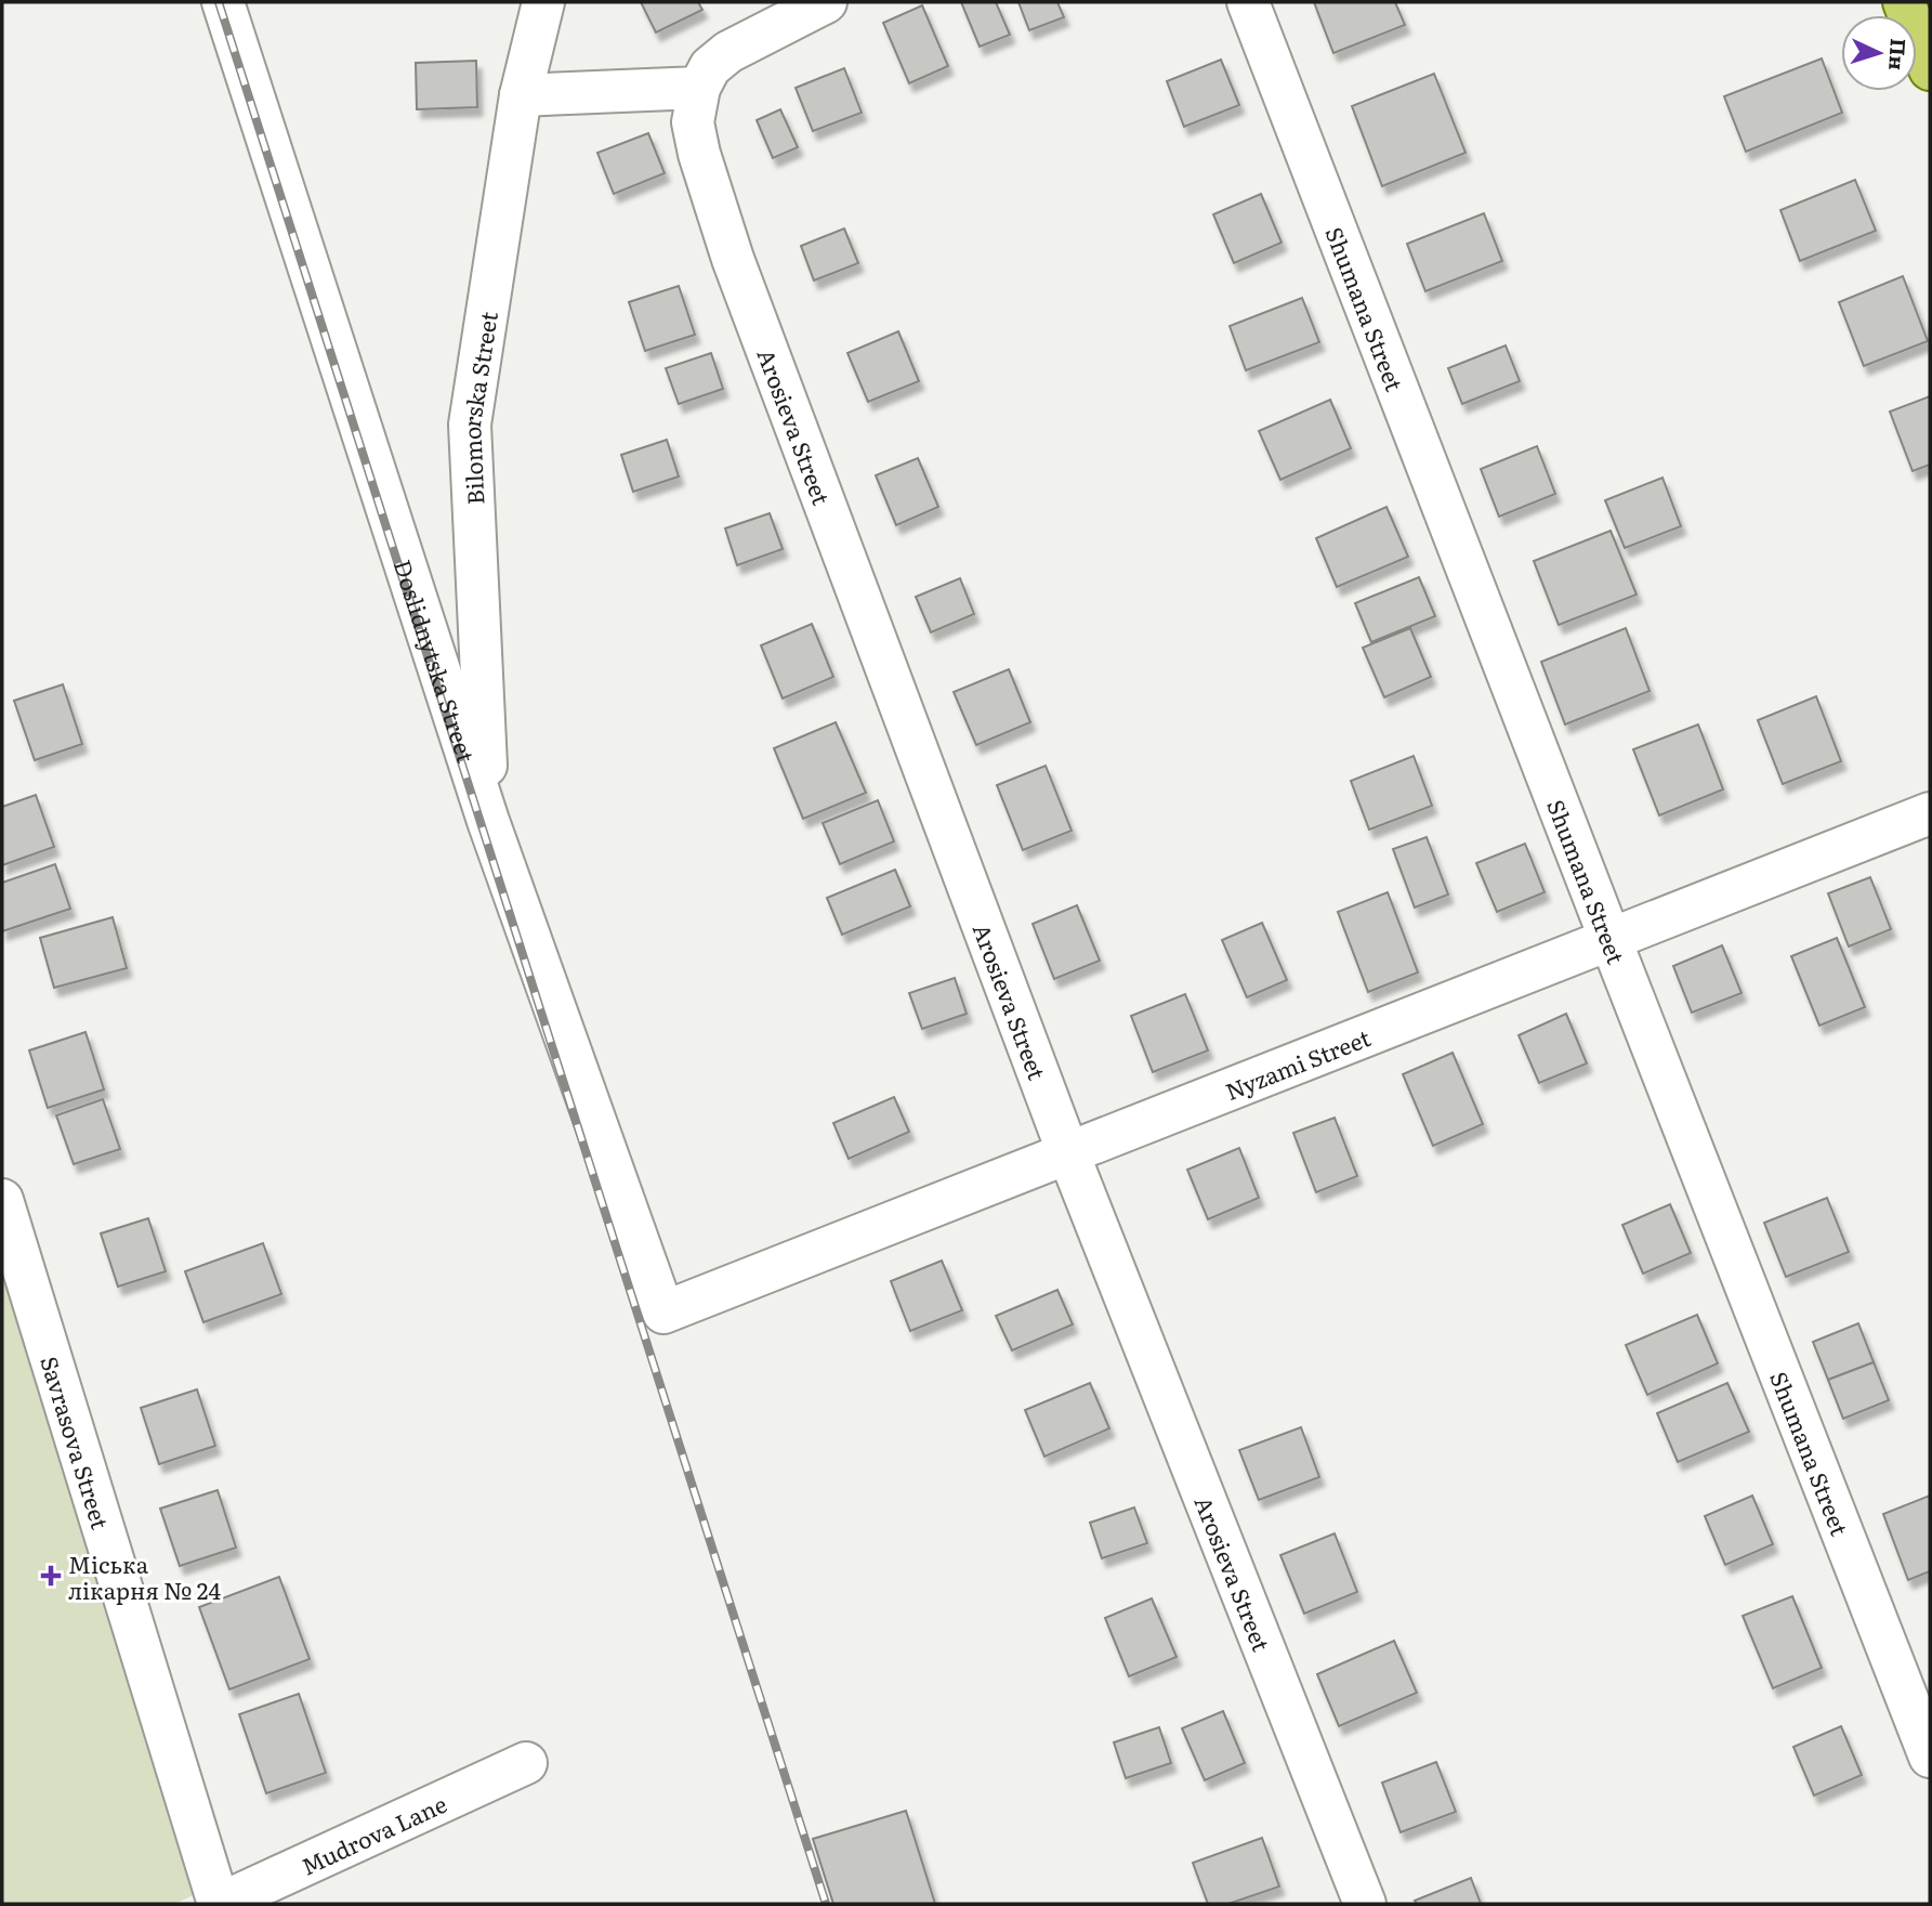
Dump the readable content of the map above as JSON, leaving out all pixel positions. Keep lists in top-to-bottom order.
{
  "streets": {
    "street": [
      "Shumana Street",
      "Bilomorska Street",
      "Arosieva Street",
      "Doslidnytska Street",
      "Nyzami Street",
      "Savrasova Street",
      "Mudrova Lane"
    ]
  },
  "crossings": [
    ["Shumana Street", "Nyzami Street"],
    ["Bilomorska Street", "Doslidnytska Street"],
    ["Arosieva Street", "Nyzami Street"],
    ["Doslidnytska Street", "Nyzami Street"],
    ["Savrasova Street", "Mudrova Lane"]
  ],
  "places": {
    "health": ["Міська лікарня № 24"]
  },
  "north": "right"
}
